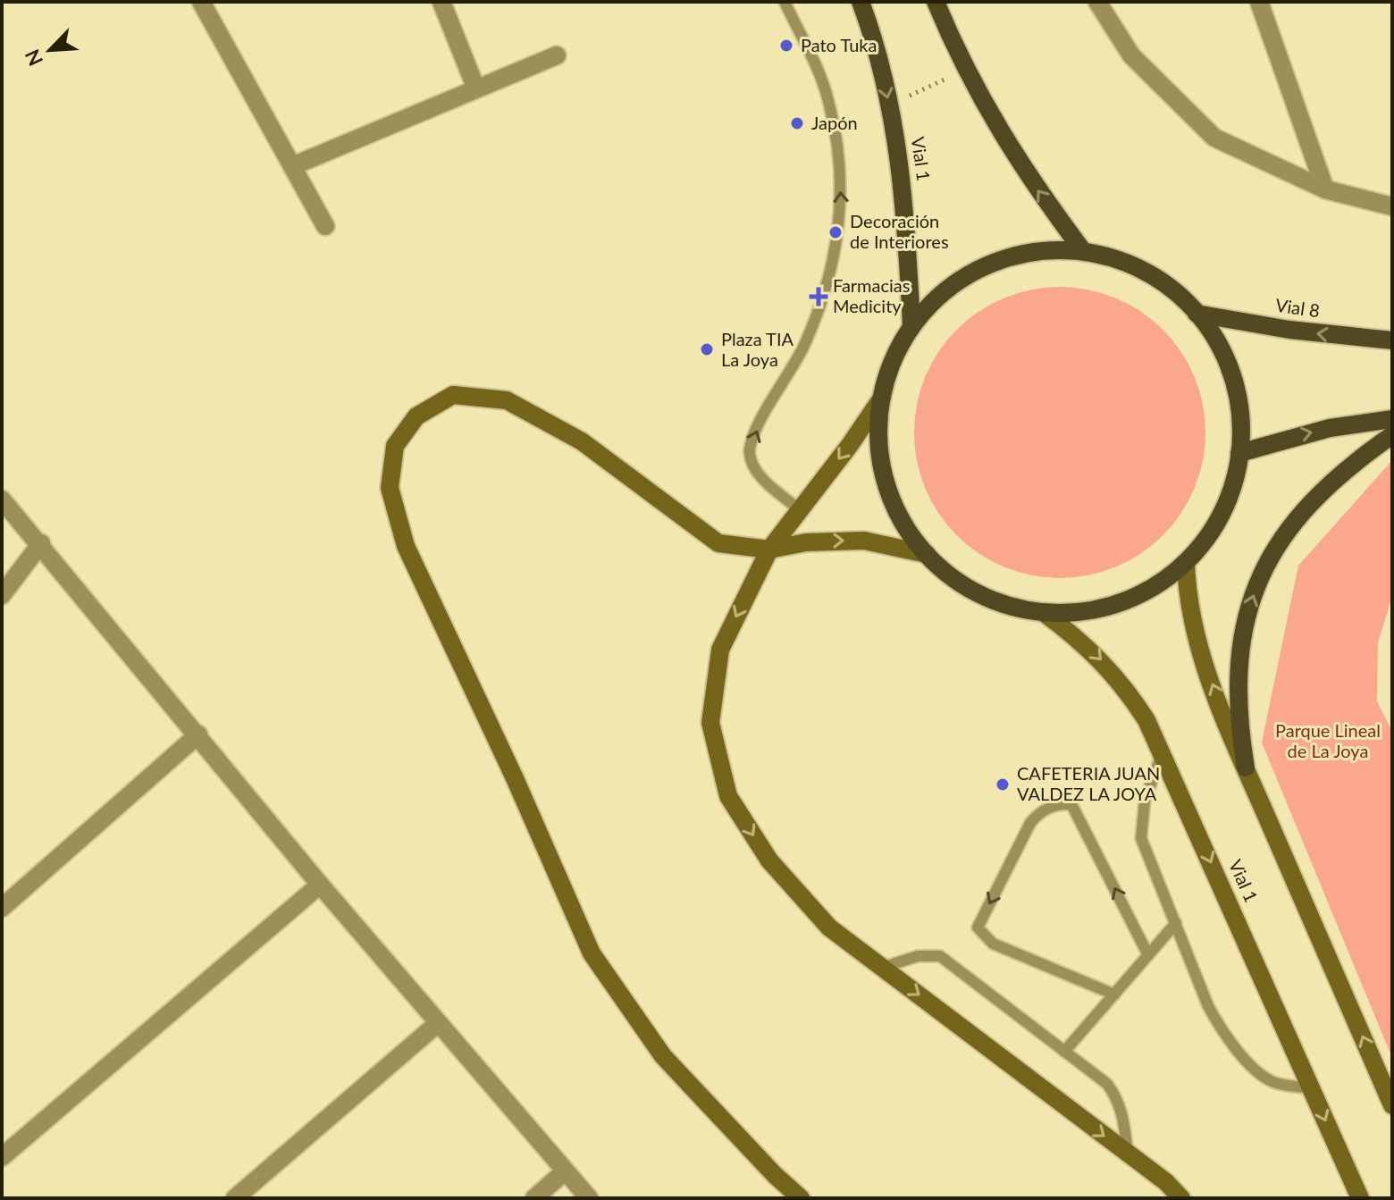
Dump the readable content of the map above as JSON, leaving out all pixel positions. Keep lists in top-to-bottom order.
{
  "streets": {
    "main road": ["Vial 1", "Vial 8"]
  },
  "one_way": ["Vial 1"],
  "parks": ["Parque Lineal de La Joya"],
  "places": {
    "other": [
      "Pato Tuka",
      "Japón",
      "Decoración de Interiores",
      "Plaza TIA La Joya",
      "CAFETERIA JUAN VALDEZ LA JOYA"
    ],
    "health": ["Farmacias Medicity"]
  },
  "north": "bottom left"
}
